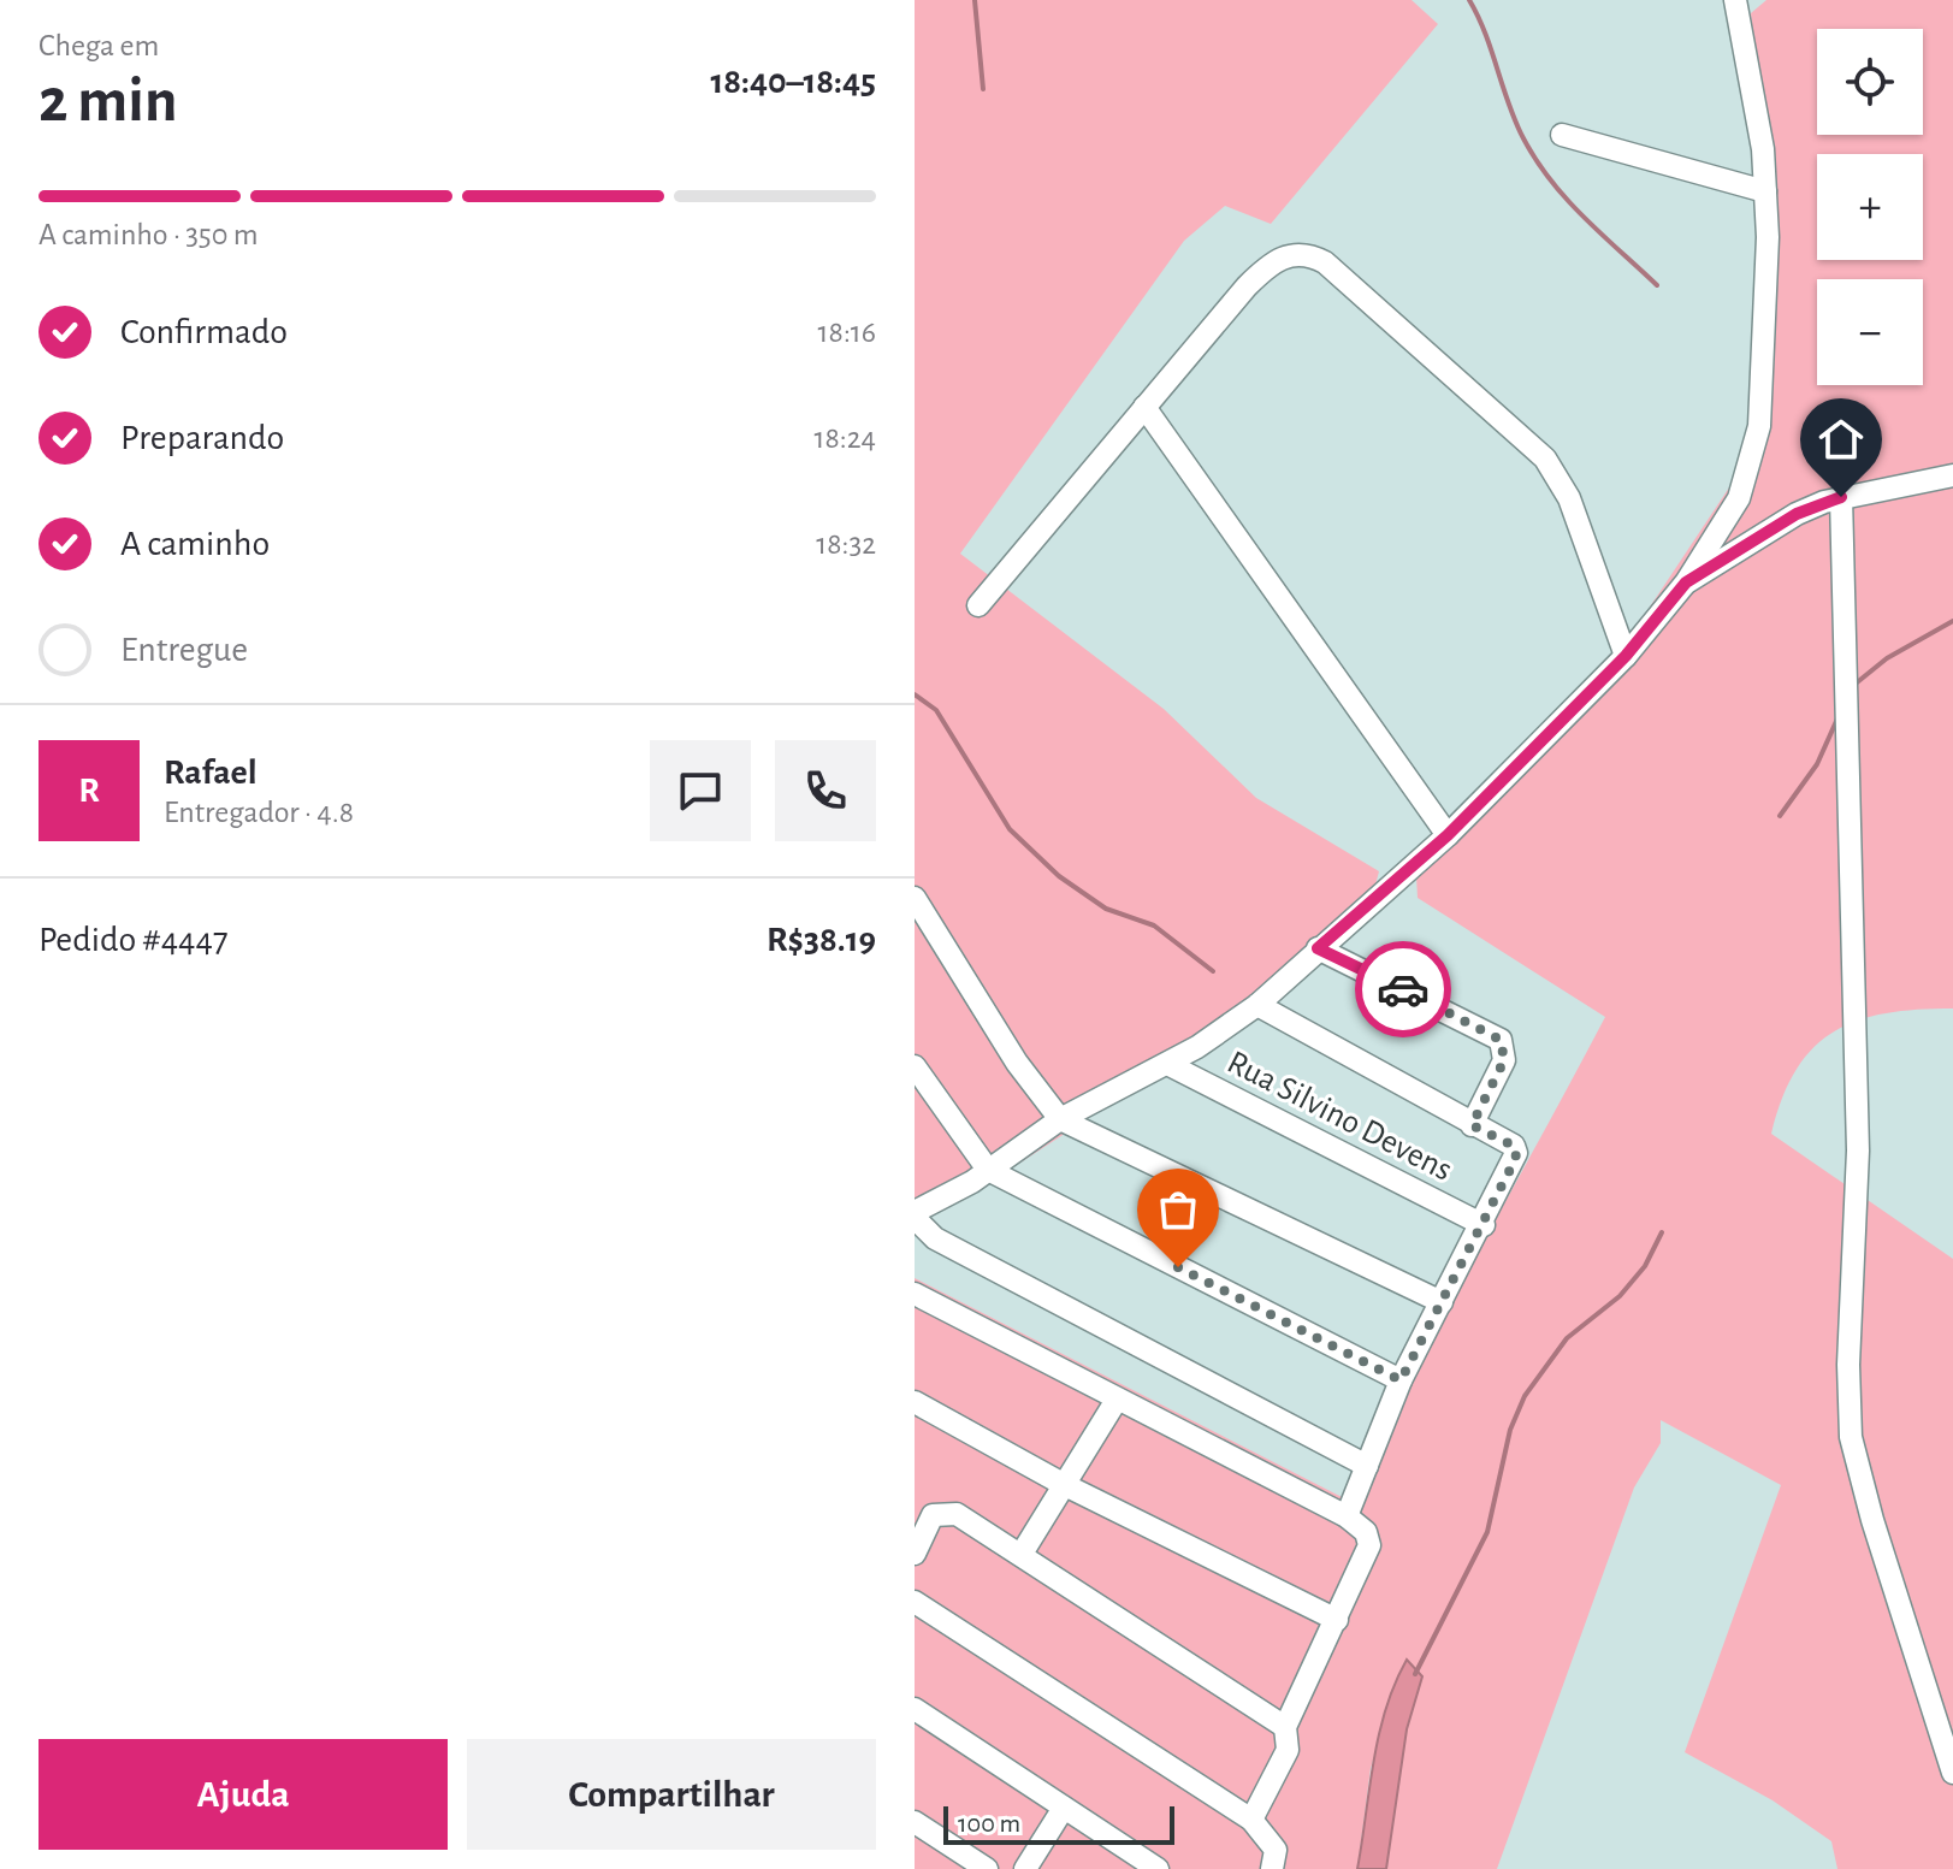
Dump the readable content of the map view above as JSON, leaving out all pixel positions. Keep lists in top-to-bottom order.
{
  "streets": {
    "street": ["Rua Silvino Devens"]
  },
  "scale_bar": "100 m",
  "page": {
    "heading": ["2 min", "Chega em", "18:40–18:45"],
    "panel": [
      "Rafael",
      "Entregador · 4.8",
      "Pedido #4447",
      "R$38.19"
    ],
    "map_buttons": ["+", "−"],
    "bar": "A caminho · 350 m",
    "list": [
      ["Confirmado", "18:16"],
      ["Preparando", "18:24"],
      ["A caminho", "18:32"],
      "Entregue"
    ],
    "round": "R",
    "buttons": ["Ajuda", "Compartilhar"],
    "scale": "100 m"
  }
}
